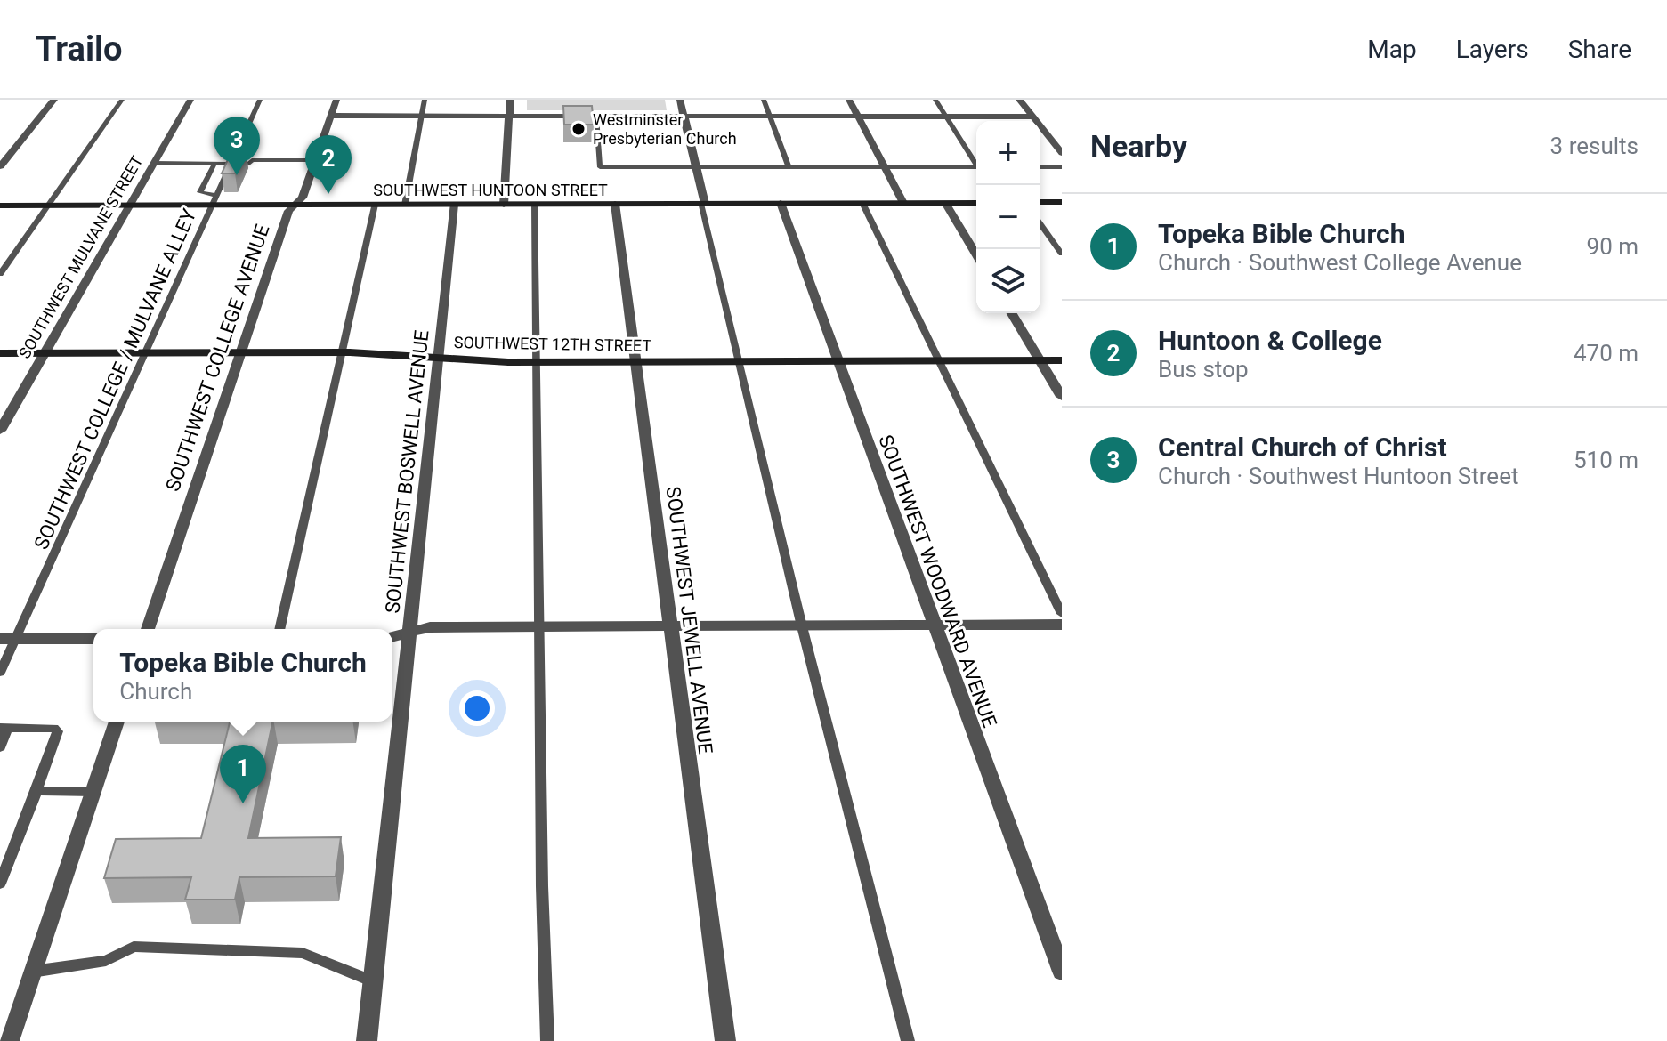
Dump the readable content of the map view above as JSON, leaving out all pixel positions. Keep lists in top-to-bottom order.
{
  "streets": {
    "main road": ["SOUTHWEST HUNTOON STREET", "SOUTHWEST 12TH STREET"],
    "street": [
      "SOUTHWEST MULVANE STREET",
      "SOUTHWEST COLLEGE AVENUE",
      "SOUTHWEST BOSWELL AVENUE",
      "SOUTHWEST WOODWARD AVENUE",
      "SOUTHWEST JEWELL AVENUE"
    ],
    "lane": ["SOUTHWEST COLLEGE / MULVANE ALLEY"]
  },
  "crossings": [
    ["SOUTHWEST HUNTOON STREET", "SOUTHWEST MULVANE STREET"],
    ["SOUTHWEST HUNTOON STREET", "SOUTHWEST COLLEGE AVENUE"],
    ["SOUTHWEST HUNTOON STREET", "SOUTHWEST COLLEGE / MULVANE ALLEY"],
    ["SOUTHWEST HUNTOON STREET", "SOUTHWEST BOSWELL AVENUE"],
    ["SOUTHWEST HUNTOON STREET", "SOUTHWEST WOODWARD AVENUE"],
    ["SOUTHWEST HUNTOON STREET", "SOUTHWEST JEWELL AVENUE"],
    ["SOUTHWEST MULVANE STREET", "SOUTHWEST 12TH STREET"],
    ["SOUTHWEST 12TH STREET", "SOUTHWEST COLLEGE AVENUE"],
    ["SOUTHWEST 12TH STREET", "SOUTHWEST COLLEGE / MULVANE ALLEY"],
    ["SOUTHWEST 12TH STREET", "SOUTHWEST BOSWELL AVENUE"],
    ["SOUTHWEST 12TH STREET", "SOUTHWEST WOODWARD AVENUE"],
    ["SOUTHWEST 12TH STREET", "SOUTHWEST JEWELL AVENUE"]
  ],
  "places": ["Westminster Presbyterian Church"],
  "page": {
    "header": "Trailo",
    "nav": ["Map", "Layers", "Share"],
    "heading": ["Nearby", "3 results"],
    "pins": ["3", "2", "1"],
    "map_buttons": ["+", "−"],
    "list": [
      {
        "mark": "1",
        "name": "Topeka Bible Church",
        "note": "Church · Southwest College Avenue",
        "value": "90 m"
      },
      {
        "mark": "2",
        "name": "Huntoon & College",
        "note": "Bus stop",
        "value": "470 m"
      },
      {
        "mark": "3",
        "name": "Central Church of Christ",
        "note": "Church · Southwest Huntoon Street",
        "value": "510 m"
      }
    ],
    "popup": ["Topeka Bible Church", "Church"]
  }
}
